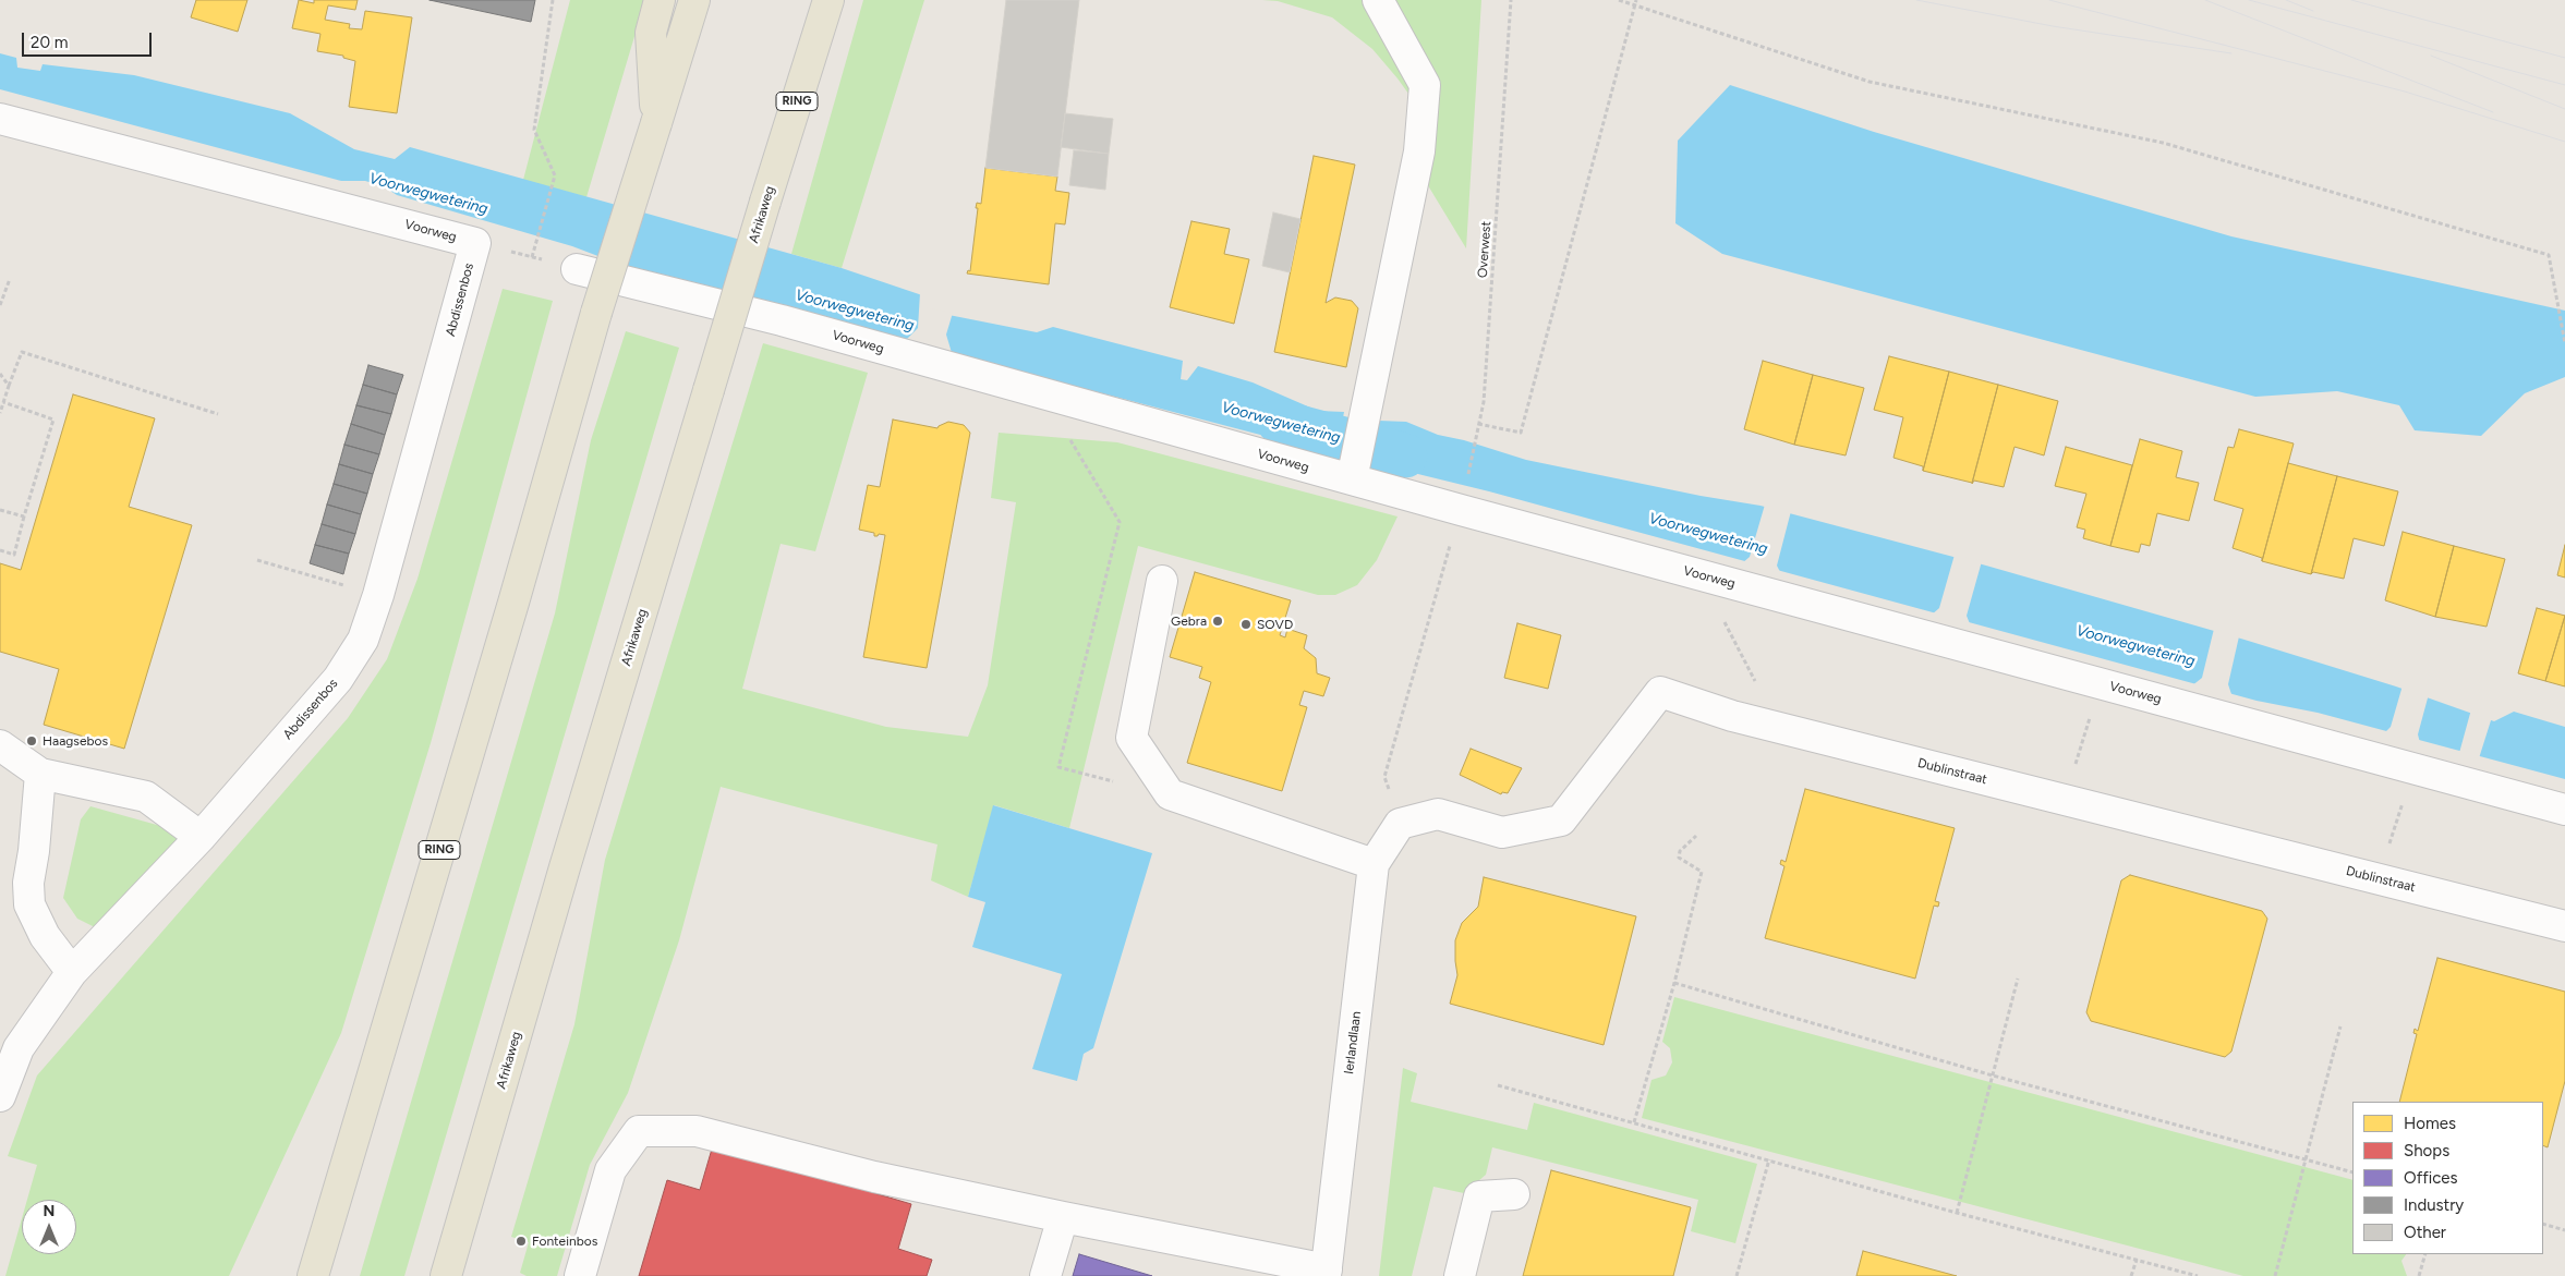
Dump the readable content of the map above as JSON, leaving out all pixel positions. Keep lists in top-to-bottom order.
{
  "streets": {
    "main road": ["RING", "Afrikaweg"],
    "street": [
      "Voorweg",
      "Abdissenbos",
      "Dublinstraat",
      "Ierlandlaan"
    ],
    "path": ["Overwest"]
  },
  "crossings": [
    ["Voorweg", "Abdissenbos"],
    ["Dublinstraat", "Ierlandlaan"]
  ],
  "water": ["Voorwegwetering"],
  "places": [
    "Gebra",
    "SOVD",
    "Haagsebos",
    "Fonteinbos"
  ],
  "legend": [
    "Homes",
    "Shops",
    "Offices",
    "Industry",
    "Other"
  ],
  "scale_bar": "20 m",
  "north": "top"
}
